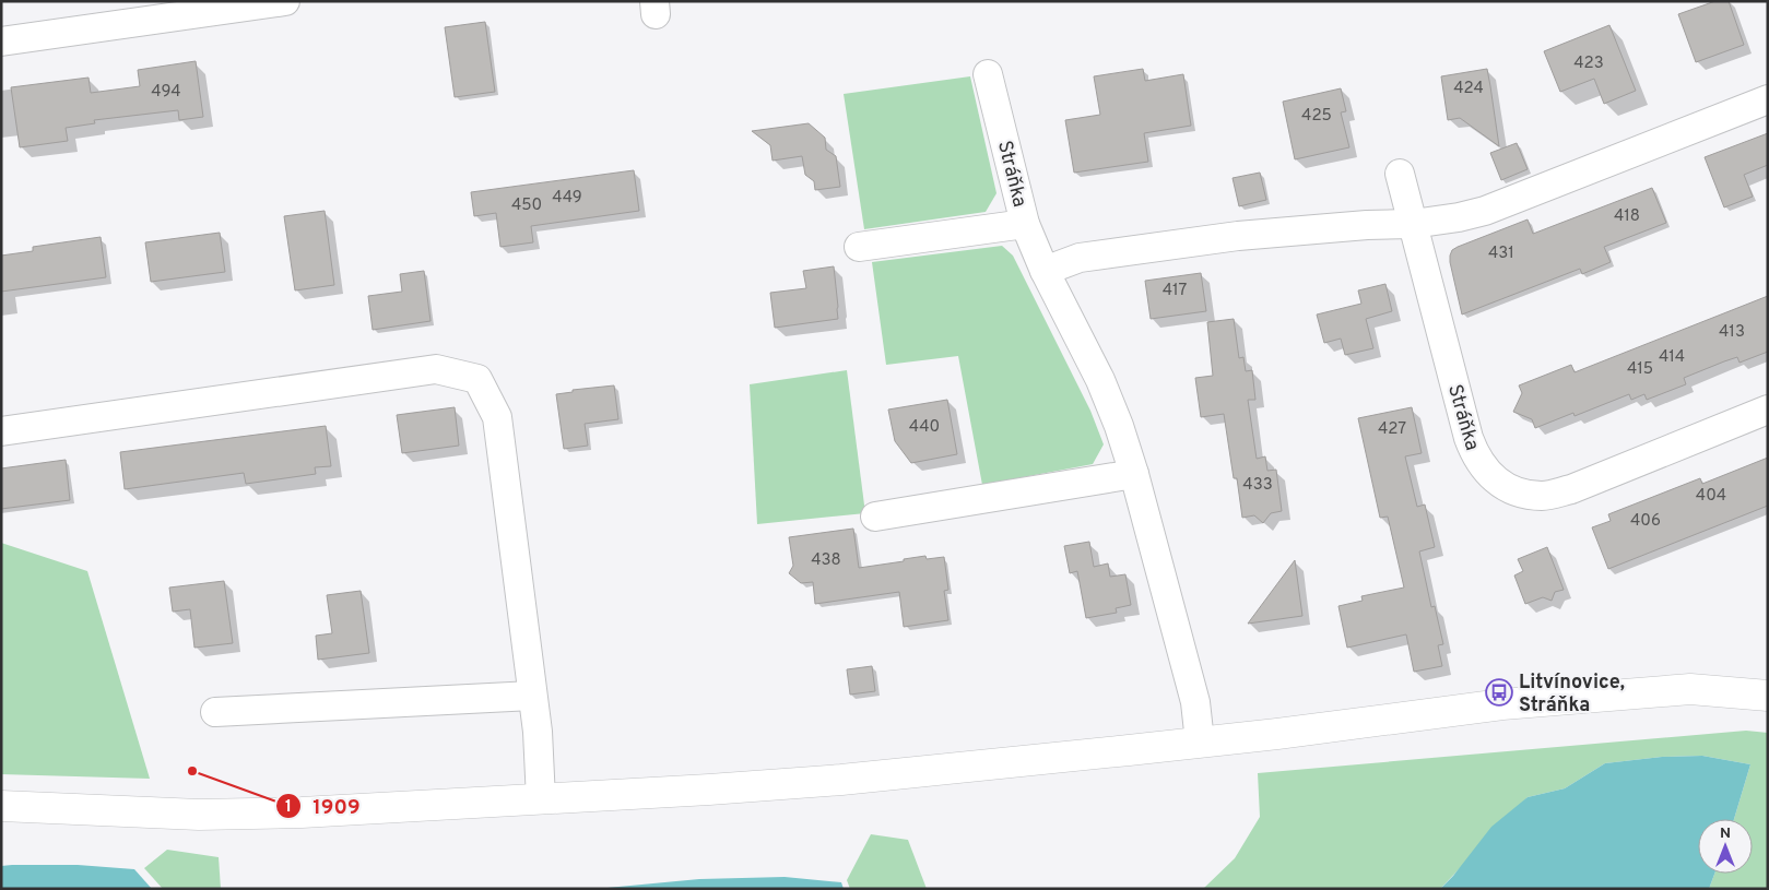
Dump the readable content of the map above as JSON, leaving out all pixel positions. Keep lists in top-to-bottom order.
{
  "streets": {
    "street": ["Stráňka"]
  },
  "places": {
    "bus stop": ["Litvínovice, Stráňka"],
    "other": ["1909"]
  },
  "house_numbers": [
    "423",
    "424",
    "494",
    "425",
    "449",
    "450",
    "418",
    "431",
    "417",
    "413",
    "414",
    "415",
    "440",
    "427",
    "433",
    "404",
    "406",
    "438"
  ],
  "north": "top"
}
